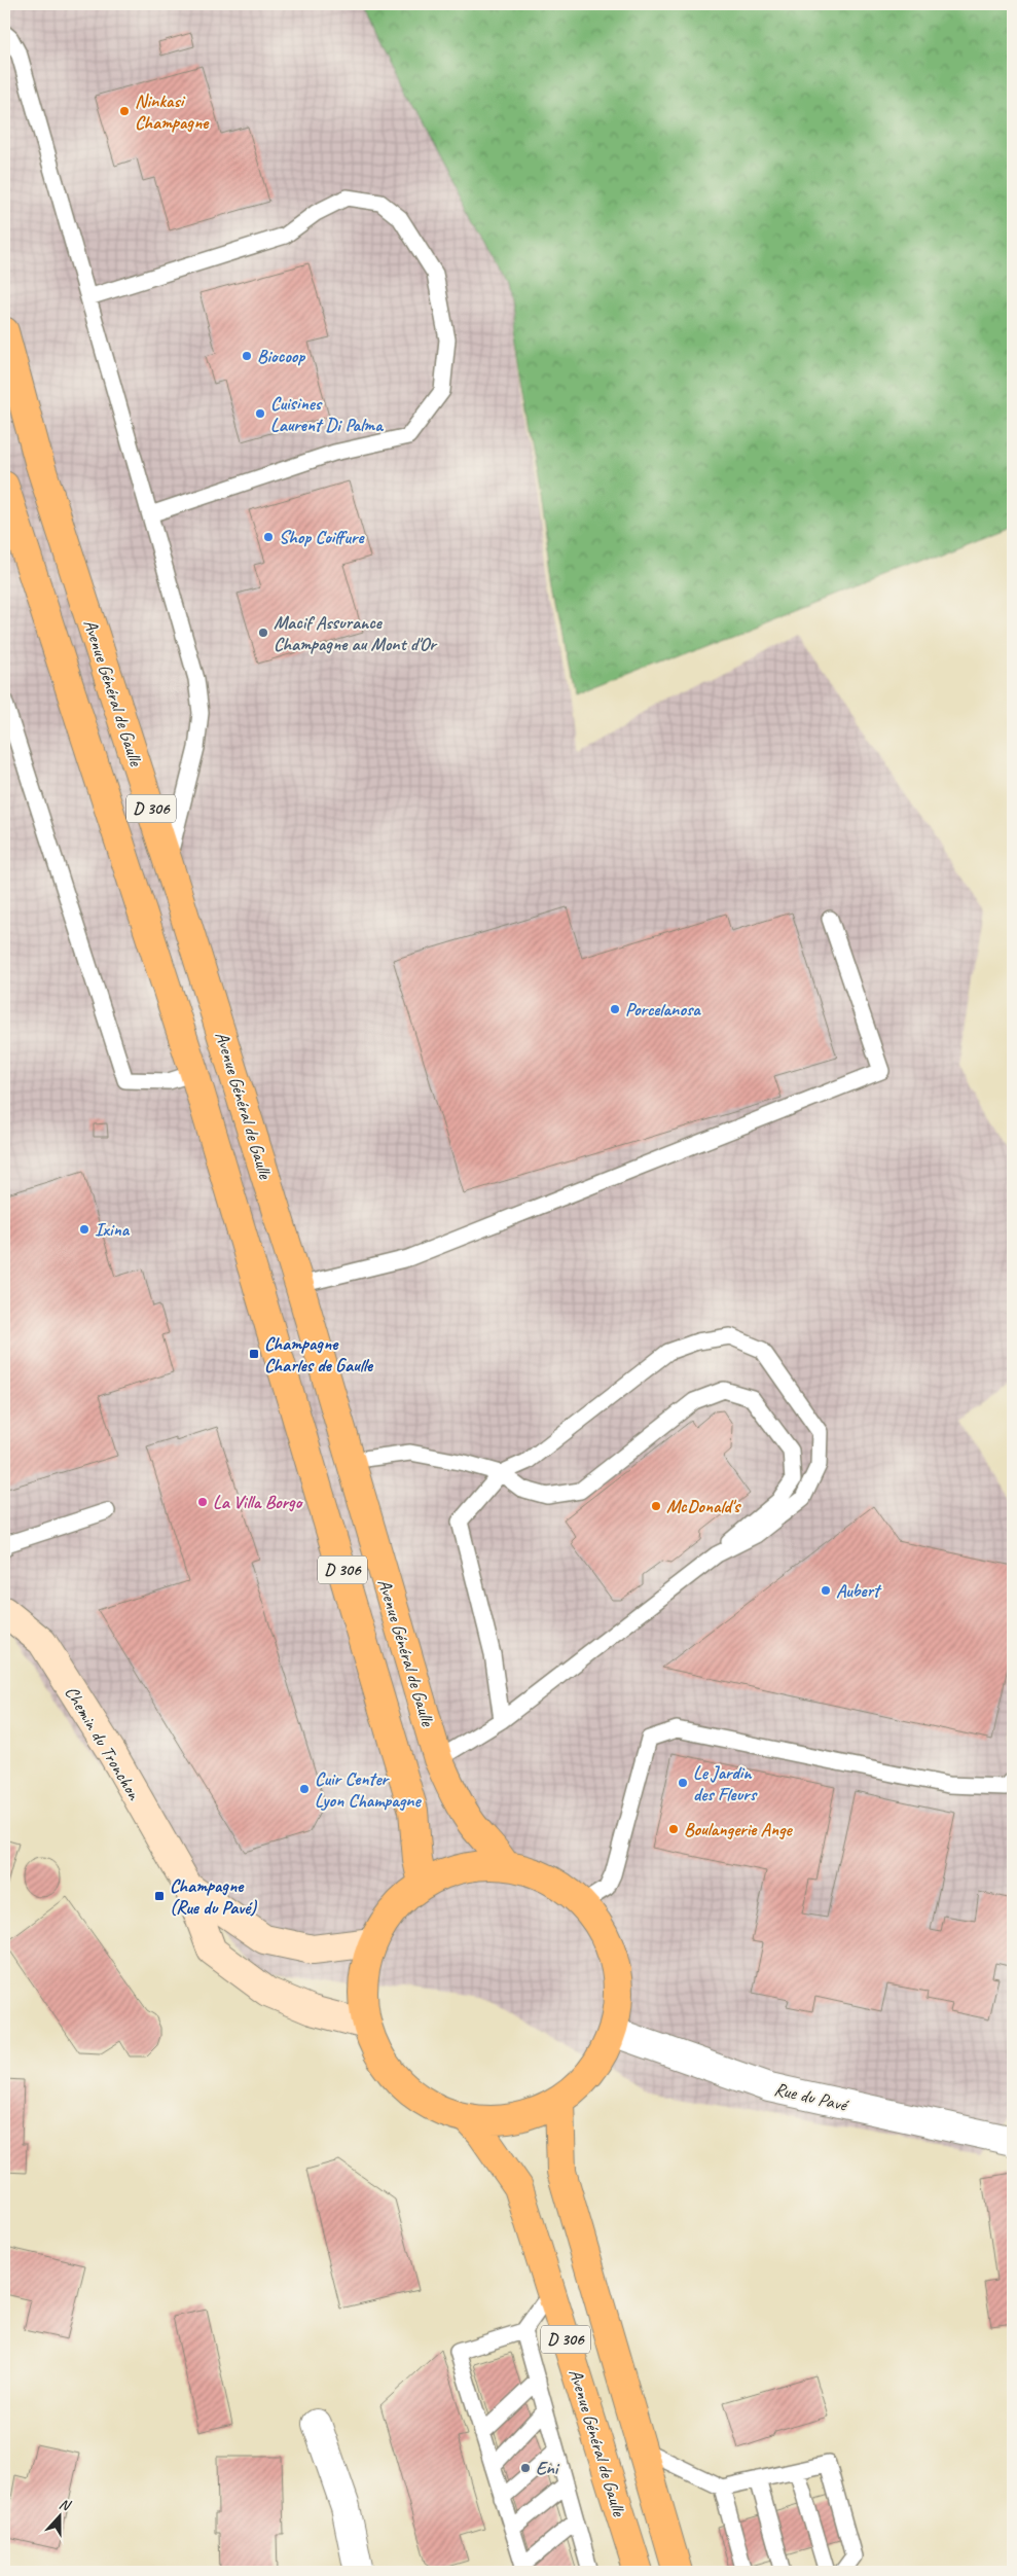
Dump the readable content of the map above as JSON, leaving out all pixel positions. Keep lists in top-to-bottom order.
{
  "streets": {
    "main road": ["Avenue Général de Gaulle", "D 306"],
    "street": ["Chemin du Tronchon", "Rue du Pavé"]
  },
  "places": {
    "other": [
      "Ninkasi Champagne",
      "Biocoop",
      "Cuisines Laurent Di Palma",
      "Shop Coiffure",
      "Macif Assurance Champagne au Mont d'Or",
      "Porcelanosa",
      "Ixina",
      "La Villa Borgo",
      "McDonald's",
      "Aubert",
      "Le Jardin des Fleurs",
      "Cuir Center Lyon Champagne",
      "Boulangerie Ange",
      "Eni"
    ],
    "transit": ["Champagne Charles de Gaulle", "Champagne (Rue du Pavé)"]
  },
  "north": "top"
}
